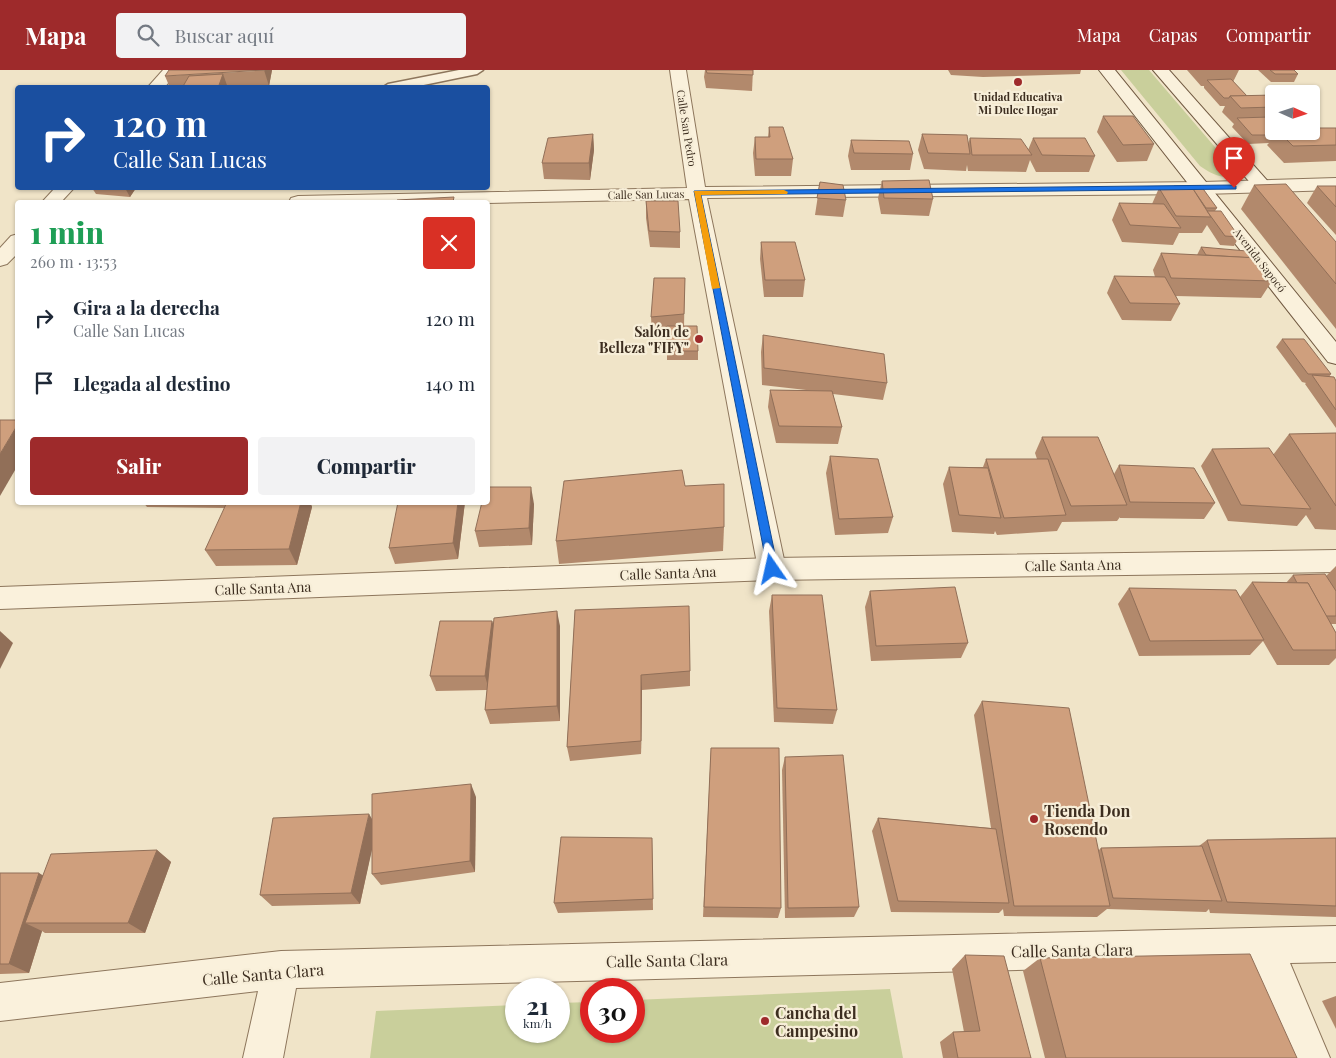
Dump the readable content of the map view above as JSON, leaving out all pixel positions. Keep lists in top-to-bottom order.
{
  "streets": {
    "street": [
      "Calle San Pedro",
      "Calle San Lucas",
      "Avenida Sapocó",
      "Calle Santa Ana",
      "Calle Santa Clara"
    ]
  },
  "crossings": [
    ["Calle San Pedro", "Calle San Lucas"],
    ["Calle San Pedro", "Calle Santa Ana"],
    ["Calle San Lucas", "Avenida Sapocó"]
  ],
  "places": [
    "Unidad Educativa Mi Dulce Hogar",
    "Salón de Belleza \"FIFY\"",
    "Tienda Don Rosendo",
    "Cancha del Campesino"
  ],
  "north": "right",
  "page": {
    "header": "Mapa",
    "search": "Buscar aquí",
    "nav": ["Mapa", "Capas", "Compartir"],
    "turn": ["120 m", "Calle San Lucas"],
    "heading": ["1 min", "260 m · 13:53"],
    "list": [
      {
        "name": "Gira a la derecha",
        "note": "Calle San Lucas",
        "value": "120 m"
      },
      {
        "name": "Llegada al destino",
        "value": "140 m"
      }
    ],
    "buttons": ["Salir", "Compartir"],
    "speed": "21 km/h",
    "limit": "30"
  }
}
